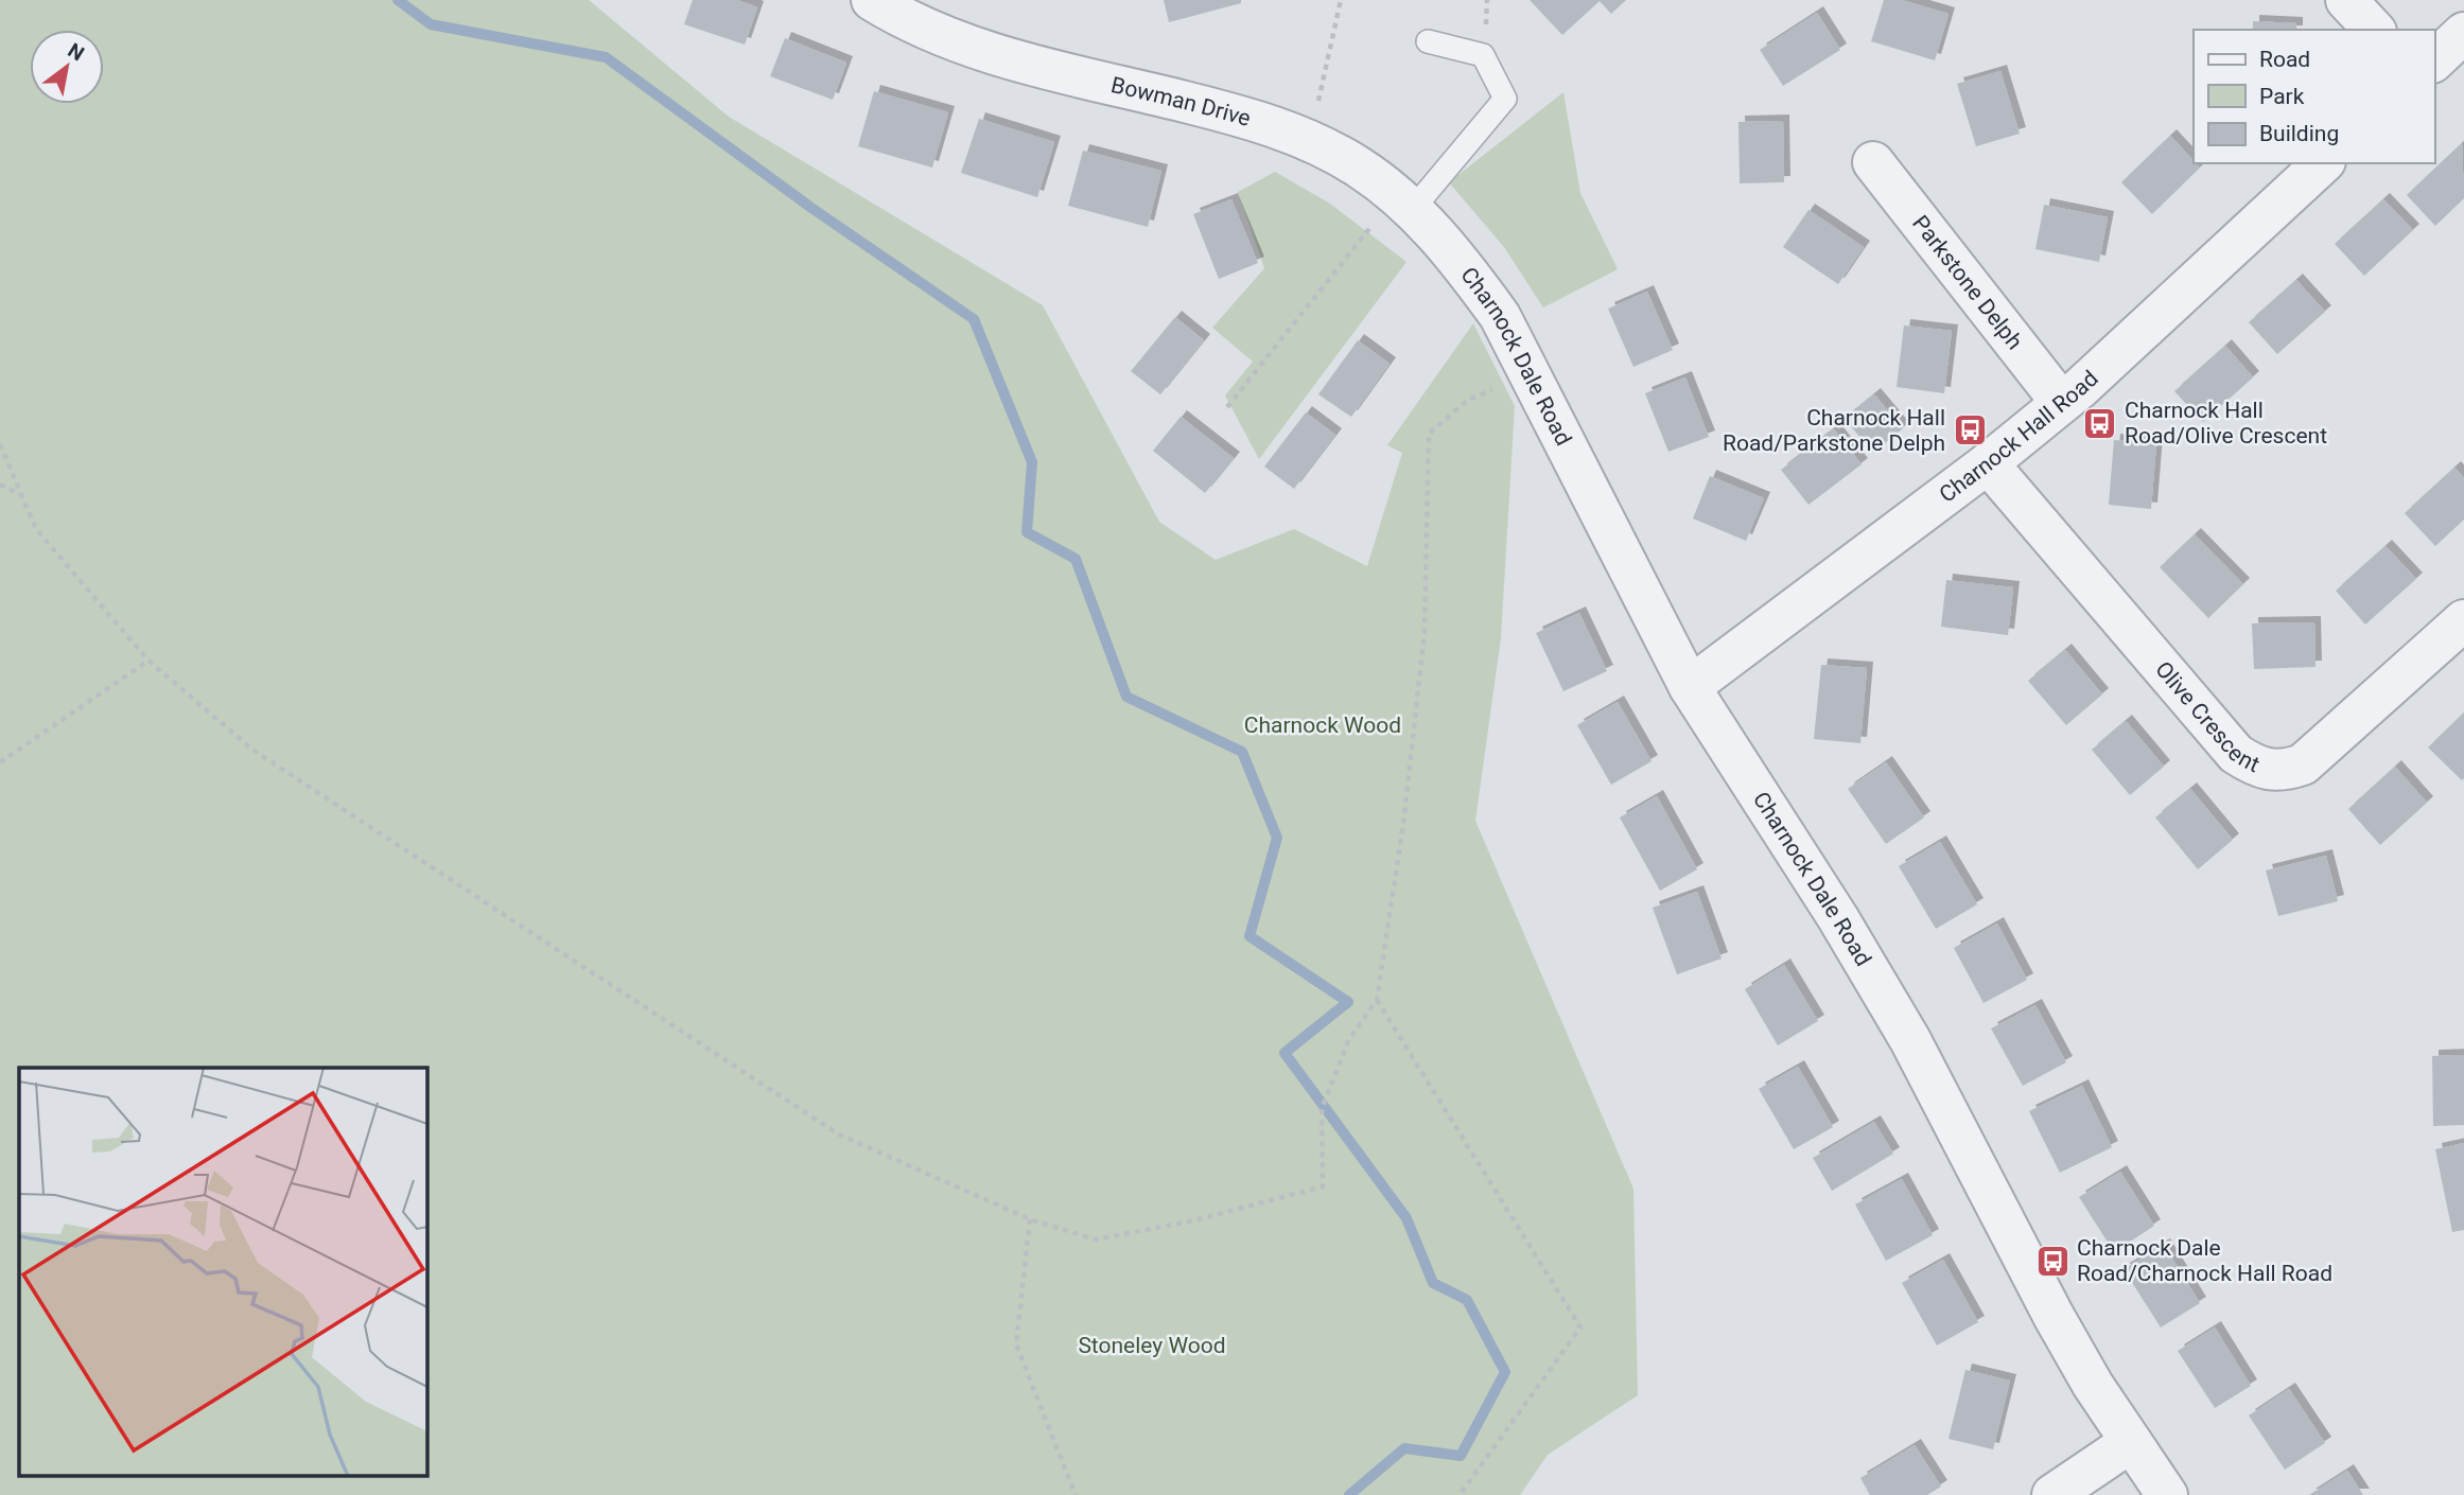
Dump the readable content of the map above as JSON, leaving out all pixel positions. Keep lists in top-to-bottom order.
{
  "streets": {
    "street": [
      "Bowman Drive",
      "Parkstone Delph",
      "Charnock Dale Road",
      "Charnock Hall Road",
      "Olive Crescent"
    ]
  },
  "crossings": [
    ["Bowman Drive", "Charnock Dale Road"],
    ["Parkstone Delph", "Charnock Hall Road"],
    ["Charnock Dale Road", "Charnock Hall Road"],
    ["Charnock Hall Road", "Olive Crescent"]
  ],
  "parks": ["Charnock Wood", "Stoneley Wood"],
  "places": {
    "bus stop": ["Charnock Hall Road/Olive Crescent", "Charnock Hall Road/Parkstone Delph", "Charnock Dale Road/Charnock Hall Road"]
  },
  "legend": ["Road", "Park", "Building"],
  "north": "top right"
}
